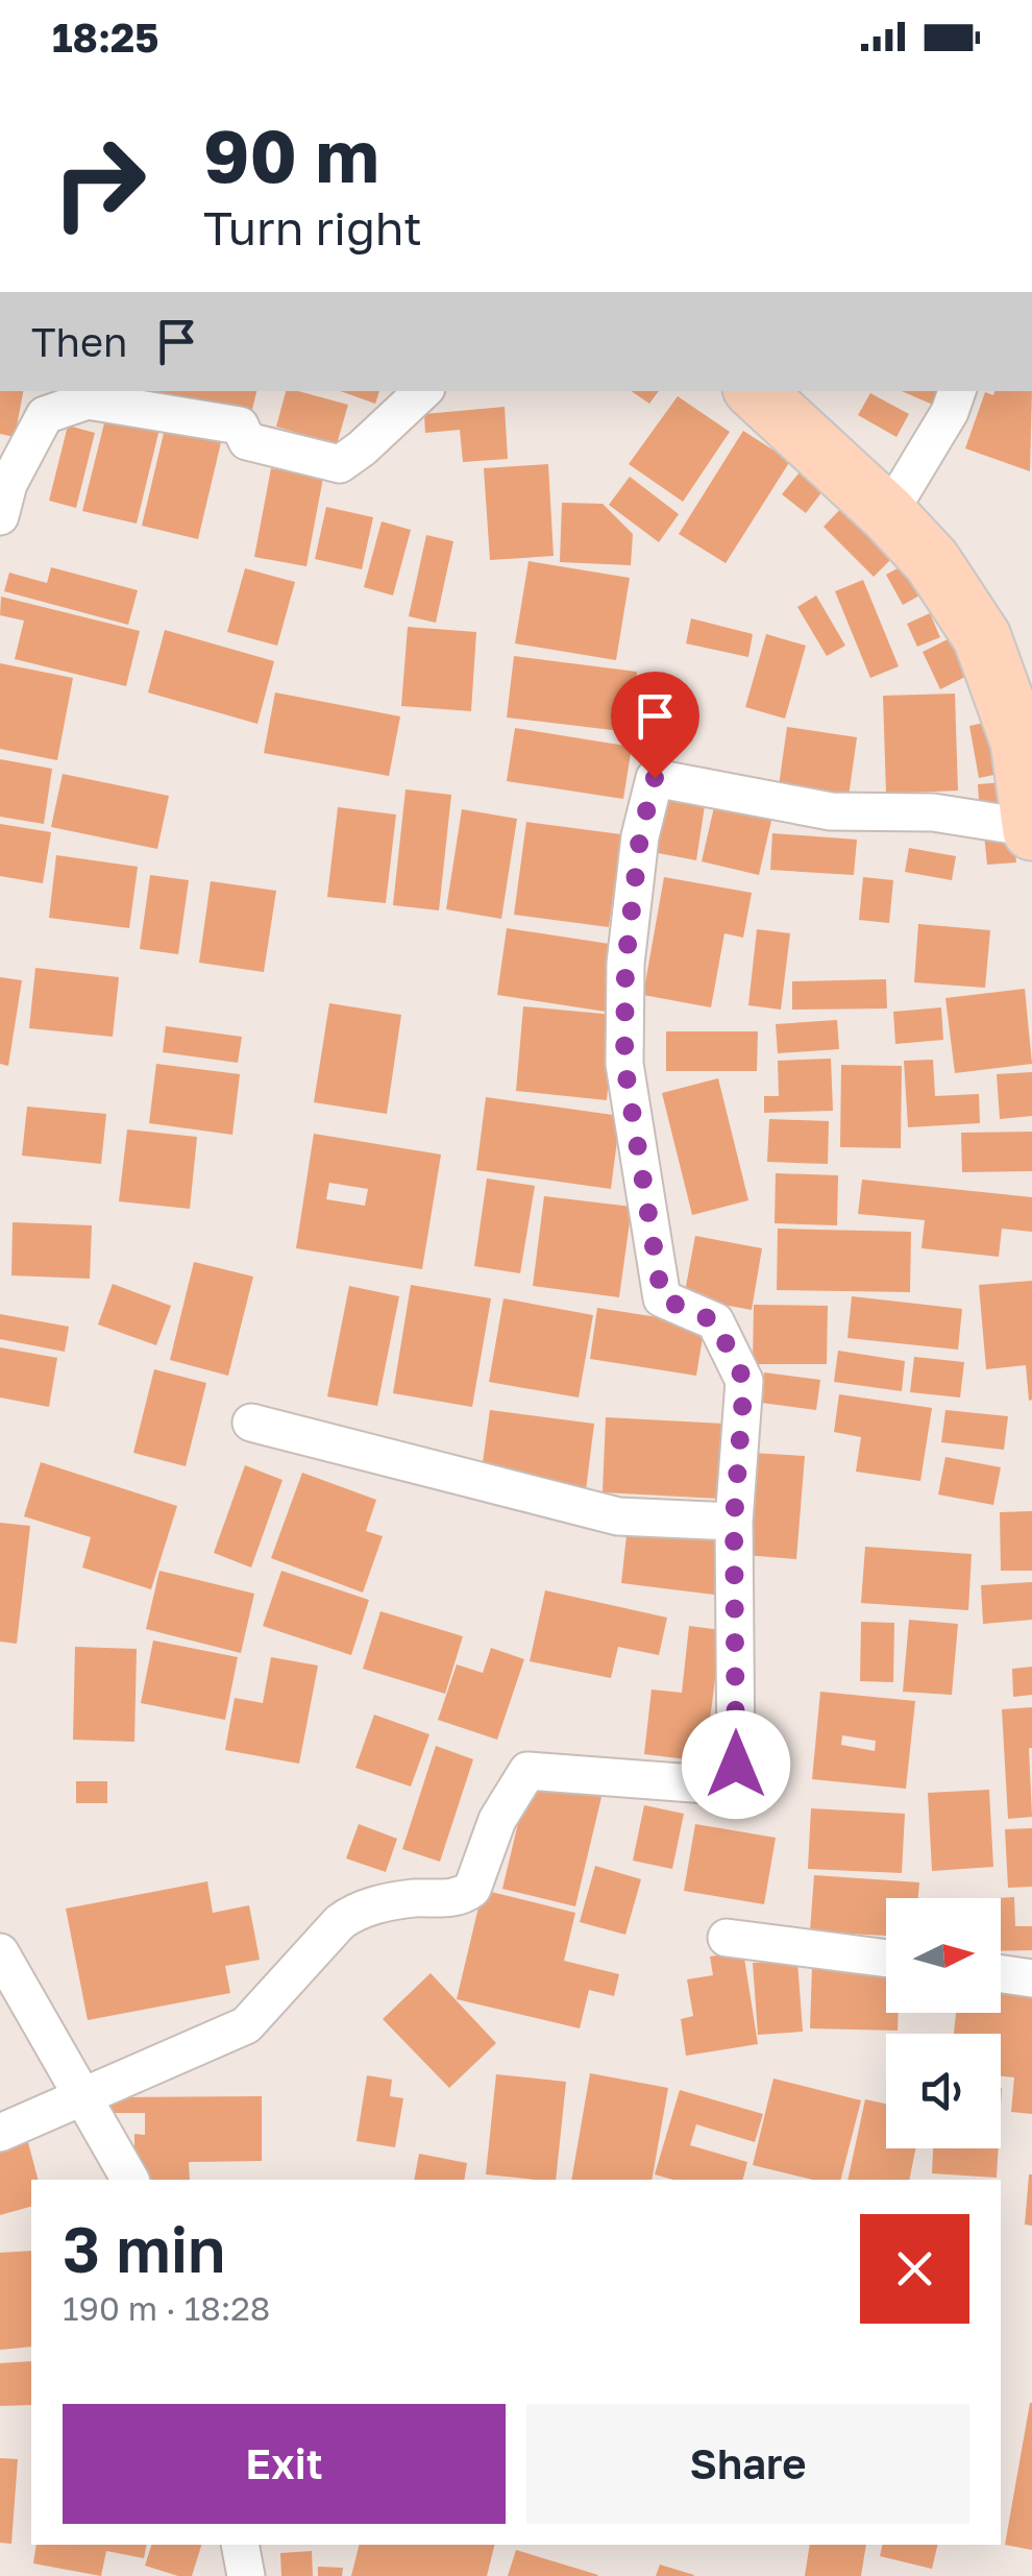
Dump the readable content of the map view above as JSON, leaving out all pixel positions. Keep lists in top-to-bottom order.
{
  "north": "right",
  "page": {
    "status": "18:25",
    "turn": ["90 m", "Turn right"],
    "then": "Then",
    "heading": ["3 min", "190 m · 18:28"],
    "buttons": ["Exit", "Share"]
  }
}
